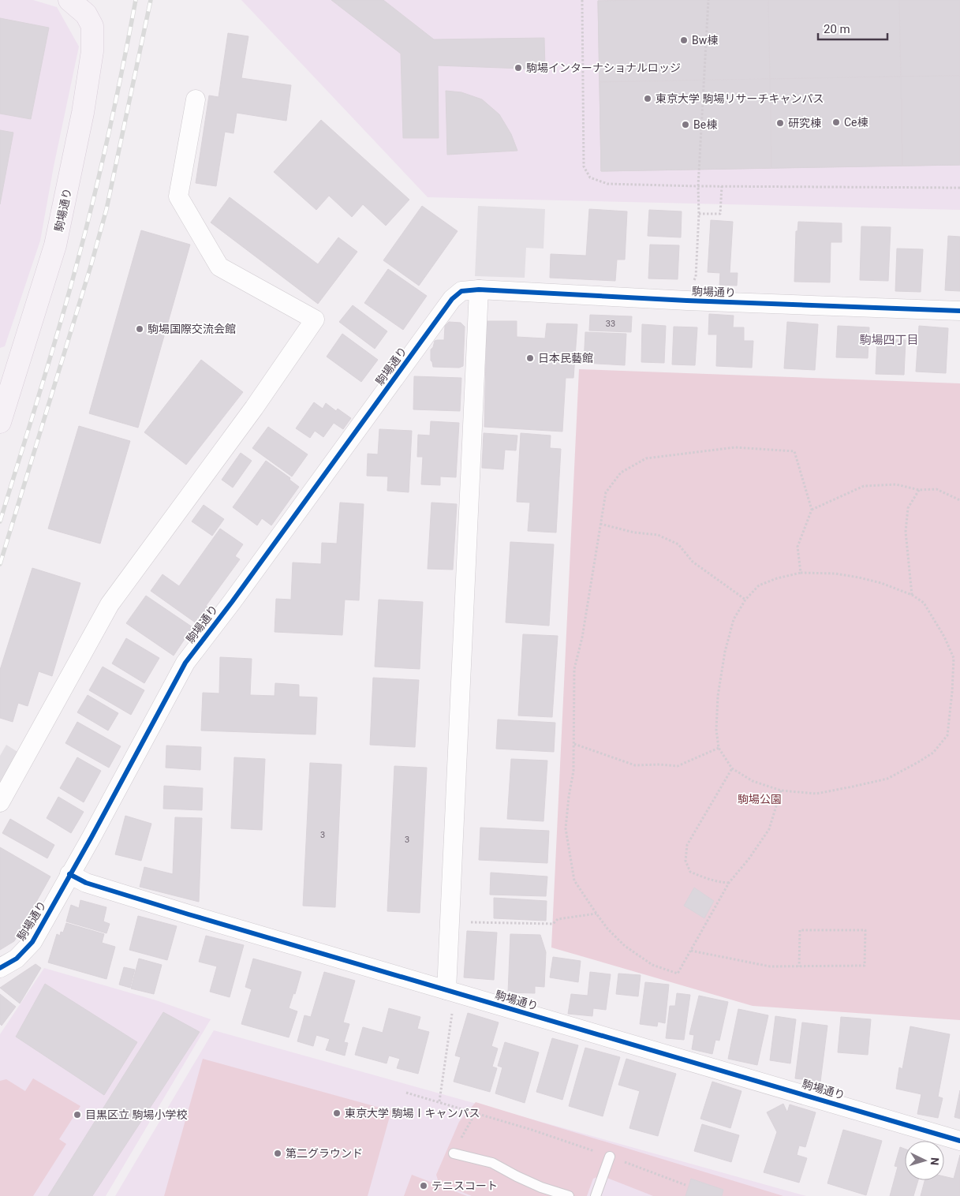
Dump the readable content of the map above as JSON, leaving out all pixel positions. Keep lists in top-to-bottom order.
{
  "streets": {
    "street": ["駒場通り"]
  },
  "districts": ["駒場四丁目"],
  "parks": ["駒場公園"],
  "places": [
    "Bw棟",
    "駒場インターナショナルロッジ",
    "東京大学 駒場リサーチキャンパス",
    "Ce棟",
    "研究棟",
    "Be棟",
    "駒場国際交流会館",
    "日本民藝館",
    "東京大学 駒場Ⅰキャンパス",
    "目黒区立 駒場小学校",
    "第二グラウンド",
    "テニスコート"
  ],
  "house_numbers": ["33", "3", "3"],
  "scale_bar": "20 m",
  "north": "right"
}
